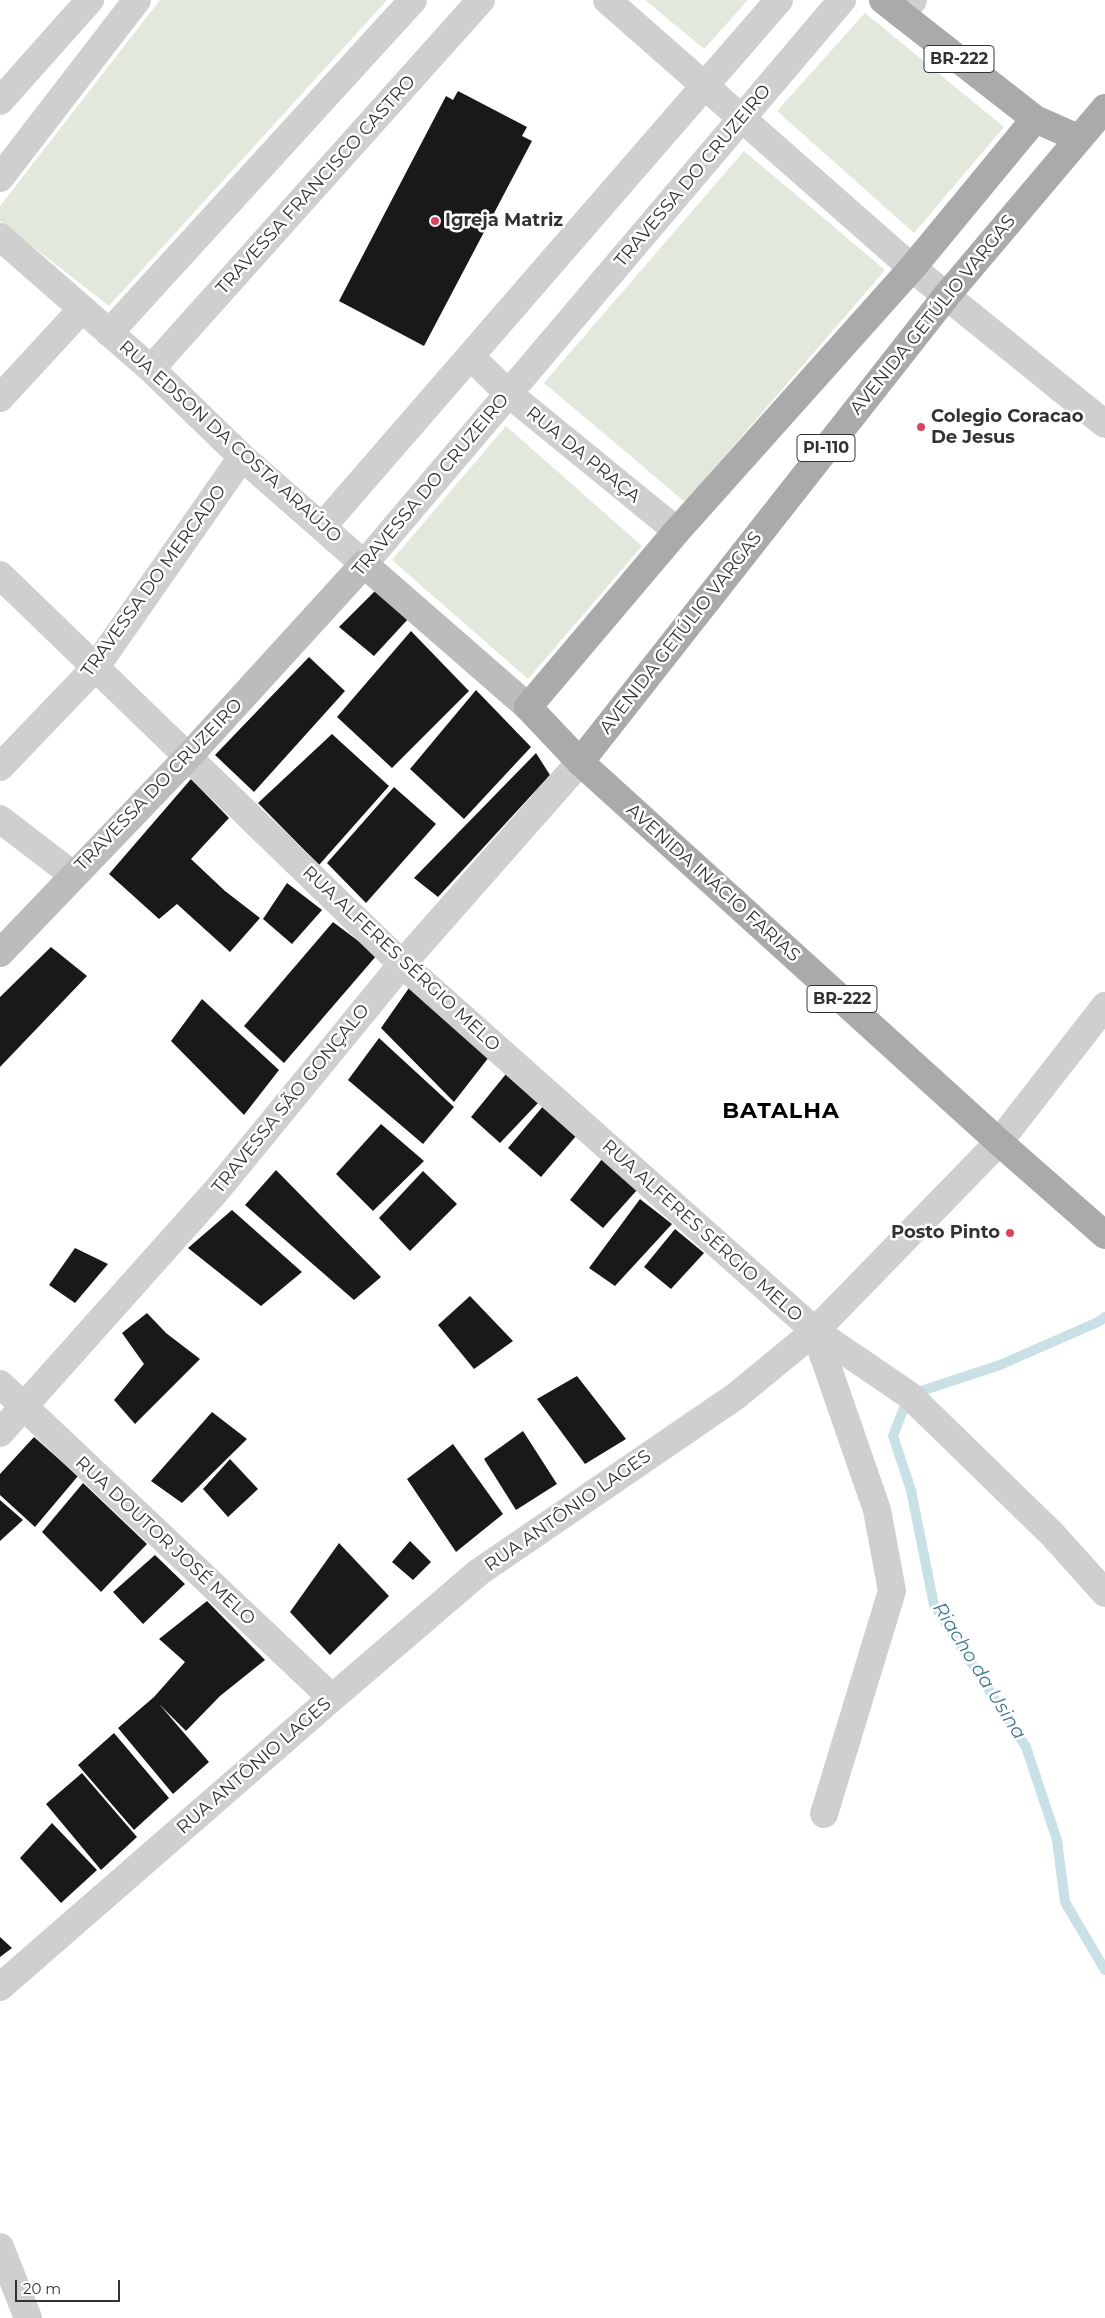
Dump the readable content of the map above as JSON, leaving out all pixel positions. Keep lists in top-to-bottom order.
{
  "streets": {
    "main road": [
      "BR-222",
      "AVENIDA GETÚLIO VARGAS",
      "PI-110",
      "AVENIDA INÁCIO FARIAS"
    ],
    "street": [
      "TRAVESSA DO CRUZEIRO",
      "TRAVESSA FRANCISCO CASTRO",
      "RUA EDSON DA COSTA ARAÚJO",
      "RUA DA PRAÇA",
      "TRAVESSA DO MERCADO",
      "RUA ALFERES SÉRGIO MELO",
      "TRAVESSA SÃO GONÇALO",
      "RUA ANTÔNIO LAGES",
      "RUA DOUTOR JOSÉ MELO"
    ]
  },
  "crossings": [
    ["BR-222", "AVENIDA GETÚLIO VARGAS"],
    ["BR-222", "PI-110"],
    ["TRAVESSA DO CRUZEIRO", "RUA EDSON DA COSTA ARAÚJO"],
    ["TRAVESSA DO CRUZEIRO", "RUA DA PRAÇA"],
    ["TRAVESSA DO CRUZEIRO", "RUA ALFERES SÉRGIO MELO"],
    ["TRAVESSA FRANCISCO CASTRO", "RUA EDSON DA COSTA ARAÚJO"],
    ["AVENIDA GETÚLIO VARGAS", "AVENIDA INÁCIO FARIAS"],
    ["AVENIDA GETÚLIO VARGAS", "TRAVESSA SÃO GONÇALO"],
    ["RUA EDSON DA COSTA ARAÚJO", "PI-110"],
    ["RUA EDSON DA COSTA ARAÚJO", "TRAVESSA DO MERCADO"],
    ["RUA EDSON DA COSTA ARAÚJO", "AVENIDA INÁCIO FARIAS"],
    ["PI-110", "RUA DA PRAÇA"],
    ["PI-110", "AVENIDA INÁCIO FARIAS"],
    ["TRAVESSA DO MERCADO", "RUA ALFERES SÉRGIO MELO"],
    ["AVENIDA INÁCIO FARIAS", "TRAVESSA SÃO GONÇALO"],
    ["AVENIDA INÁCIO FARIAS", "RUA ANTÔNIO LAGES"],
    ["RUA ALFERES SÉRGIO MELO", "TRAVESSA SÃO GONÇALO"],
    ["RUA ALFERES SÉRGIO MELO", "RUA ANTÔNIO LAGES"],
    ["TRAVESSA SÃO GONÇALO", "RUA DOUTOR JOSÉ MELO"],
    ["RUA ANTÔNIO LAGES", "RUA DOUTOR JOSÉ MELO"]
  ],
  "districts": ["BATALHA"],
  "water": ["Riacho da Usina"],
  "places": ["Igreja Matriz", "Colegio Coracao De Jesus", "Posto Pinto"],
  "scale_bar": "20 m"
}
